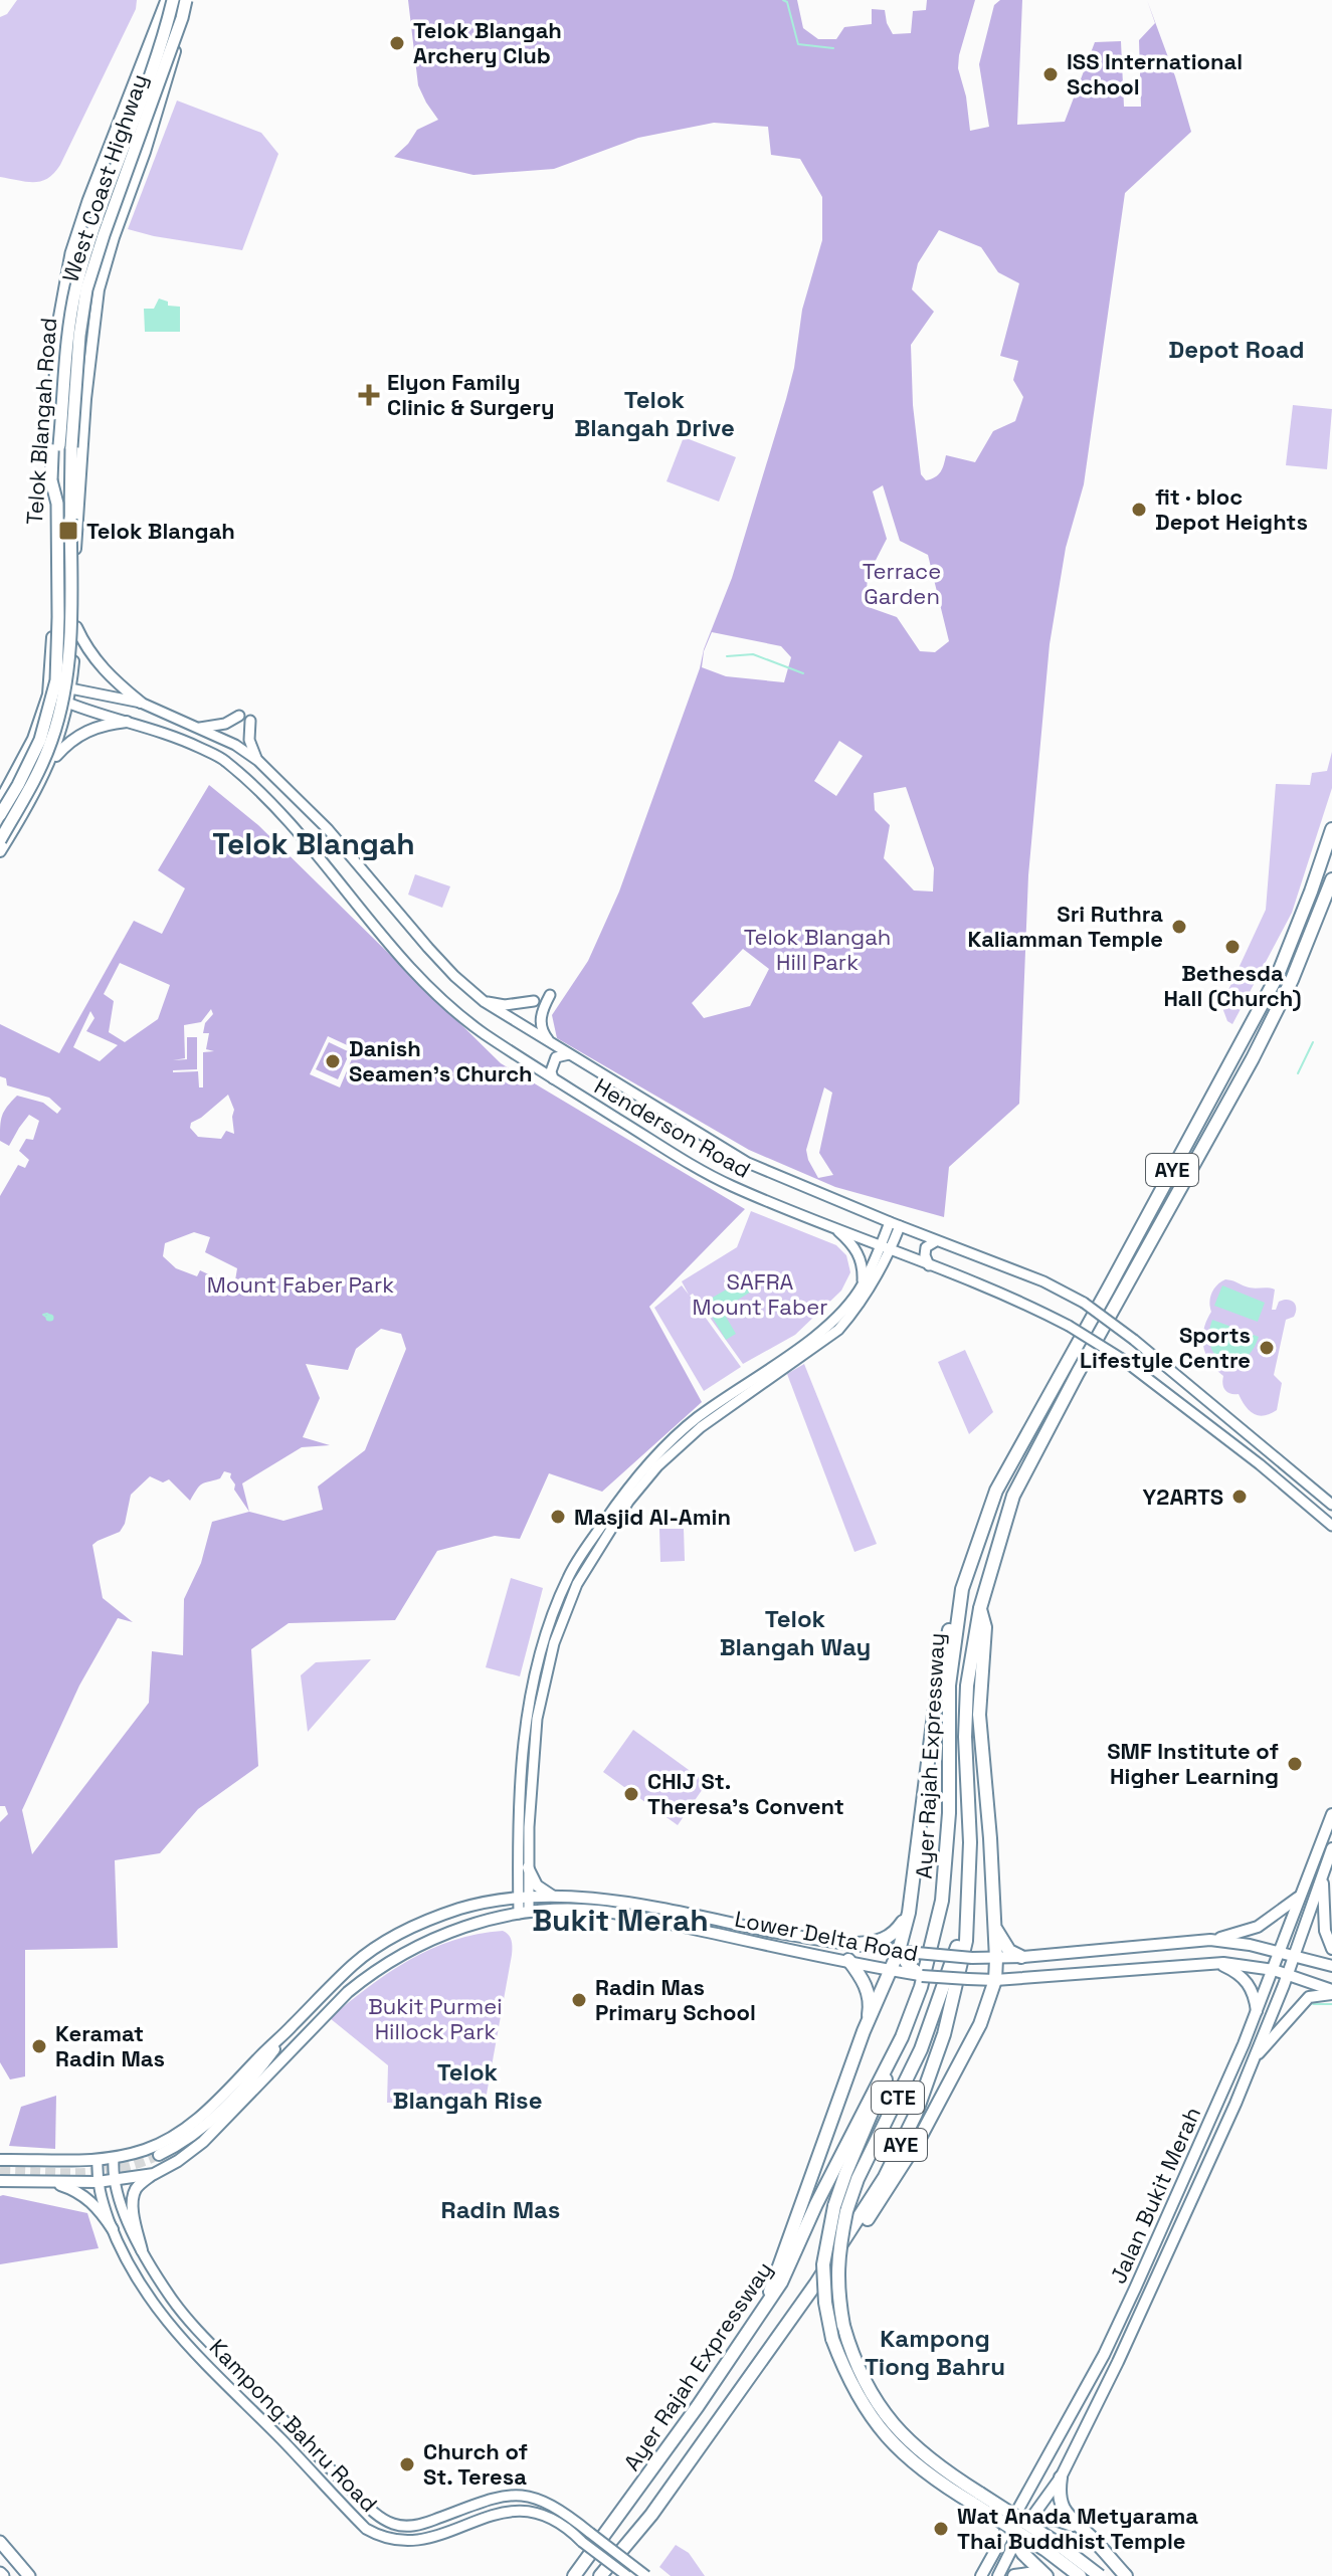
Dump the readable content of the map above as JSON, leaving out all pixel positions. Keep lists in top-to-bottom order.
{
  "streets": {
    "highway": [
      "West Coast Highway",
      "AYE",
      "Ayer Rajah Expressway",
      "CTE"
    ],
    "main road": [
      "Telok Blangah Road",
      "Henderson Road",
      "Lower Delta Road",
      "Jalan Bukit Merah",
      "Kampong Bahru Road"
    ]
  },
  "crossings": [
    ["West Coast Highway", "Telok Blangah Road"],
    ["Telok Blangah Road", "Henderson Road"],
    ["AYE", "Ayer Rajah Expressway"],
    ["AYE", "Lower Delta Road"],
    ["Ayer Rajah Expressway", "CTE"],
    ["Lower Delta Road", "Jalan Bukit Merah"],
    ["Lower Delta Road", "Kampong Bahru Road"]
  ],
  "districts": [
    "Depot Road",
    "Telok Blangah Drive",
    "Telok Blangah",
    "Telok Blangah Way",
    "Bukit Merah",
    "Telok Blangah Rise",
    "Radin Mas",
    "Kampong Tiong Bahru"
  ],
  "parks": [
    "Terrace Garden",
    "Telok Blangah Hill Park",
    "SAFRA Mount Faber",
    "Mount Faber Park",
    "Bukit Purmei Hillock Park"
  ],
  "places": {
    "other": [
      "Telok Blangah Archery Club",
      "ISS International School",
      "fit · bloc Depot Heights",
      "Sri Ruthra Kaliamman Temple",
      "Bethesda Hall (Church)",
      "Danish Seamen's Church",
      "Sports Lifestyle Centre",
      "Y2ARTS",
      "Masjid Al-Amin",
      "SMF Institute of Higher Learning",
      "CHIJ St. Theresa's Convent",
      "Radin Mas Primary School",
      "Keramat Radin Mas",
      "Church of St. Teresa",
      "Wat Anada Metyarama Thai Buddhist Temple"
    ],
    "health": ["Elyon Family Clinic & Surgery"],
    "transit": ["Telok Blangah"]
  }
}
